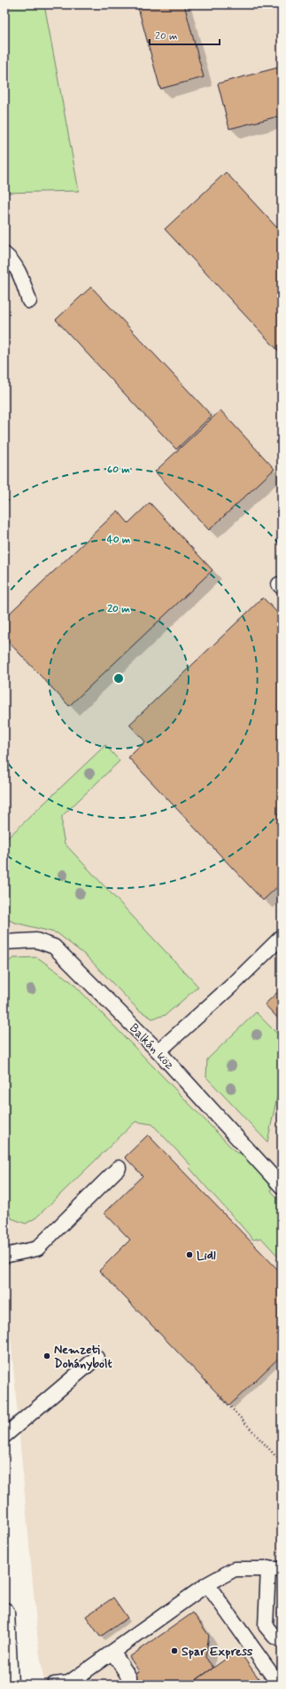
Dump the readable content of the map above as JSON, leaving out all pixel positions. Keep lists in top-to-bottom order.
{
  "streets": {
    "lane": ["Balkán köz"]
  },
  "places": ["Lidl", "Nemzeti Dohánybolt", "Spar Express"],
  "scale_bar": "20 m",
  "rings": ["60 m", "40 m", "20 m"]
}
